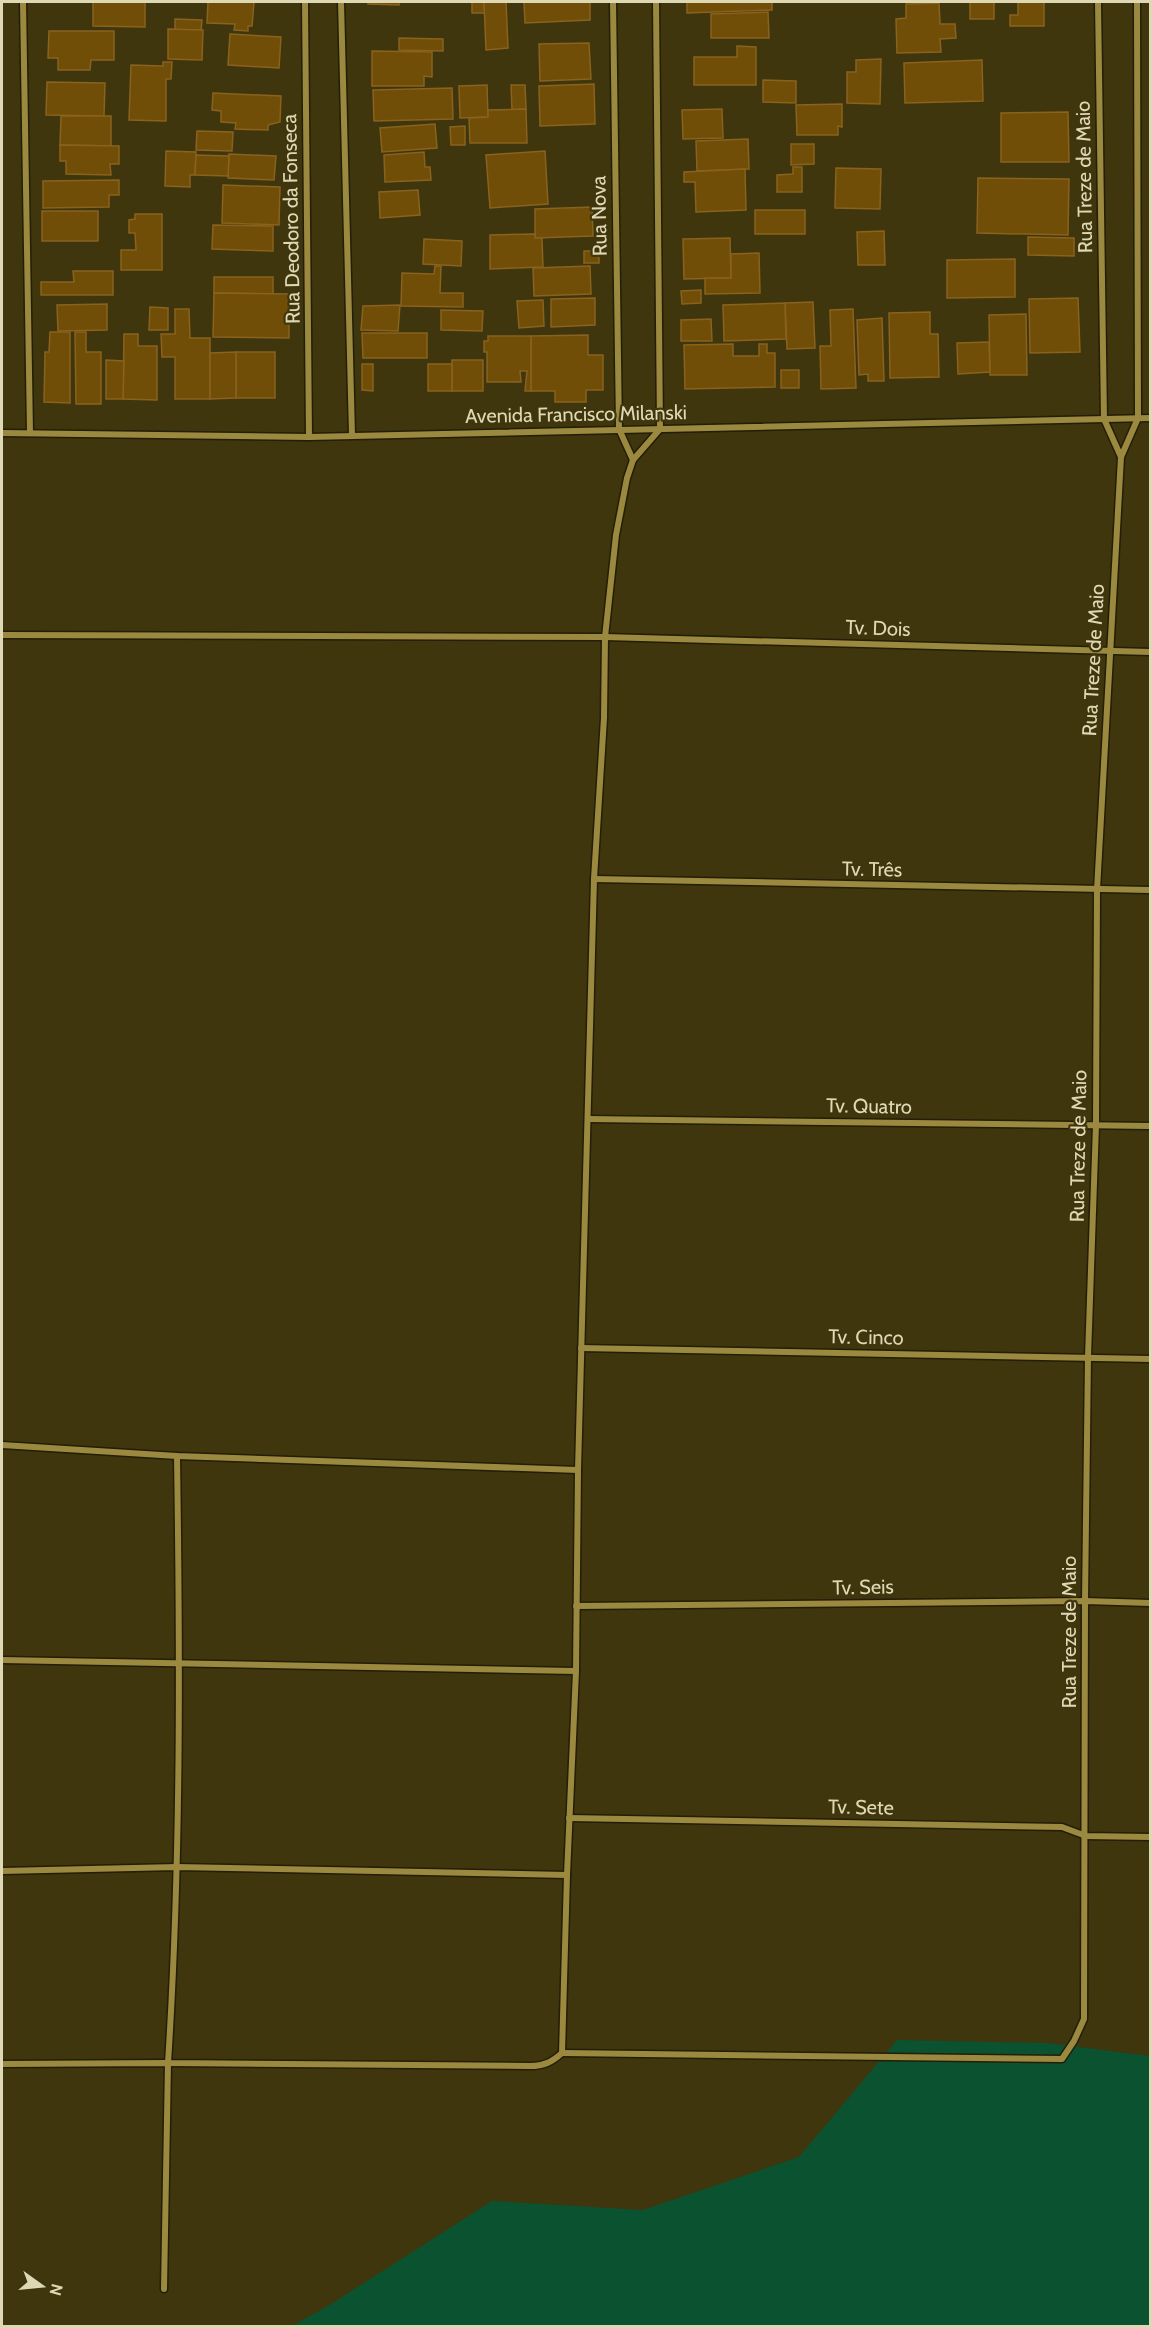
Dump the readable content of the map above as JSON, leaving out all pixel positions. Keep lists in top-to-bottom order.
{
  "streets": {
    "street": [
      "Rua Treze de Maio",
      "Rua Nova",
      "Rua Deodoro da Fonseca",
      "Avenida Francisco Milanski",
      "Tv. Dois",
      "Tv. Três",
      "Tv. Quatro",
      "Tv. Cinco",
      "Tv. Seis",
      "Tv. Sete"
    ]
  },
  "crossings": [
    ["Rua Treze de Maio", "Avenida Francisco Milanski"],
    ["Rua Treze de Maio", "Tv. Dois"],
    ["Rua Treze de Maio", "Tv. Três"],
    ["Rua Treze de Maio", "Tv. Quatro"],
    ["Rua Treze de Maio", "Tv. Cinco"],
    ["Rua Treze de Maio", "Tv. Seis"],
    ["Rua Treze de Maio", "Tv. Sete"],
    ["Rua Nova", "Avenida Francisco Milanski"],
    ["Rua Deodoro da Fonseca", "Avenida Francisco Milanski"]
  ],
  "north": "right"
}
